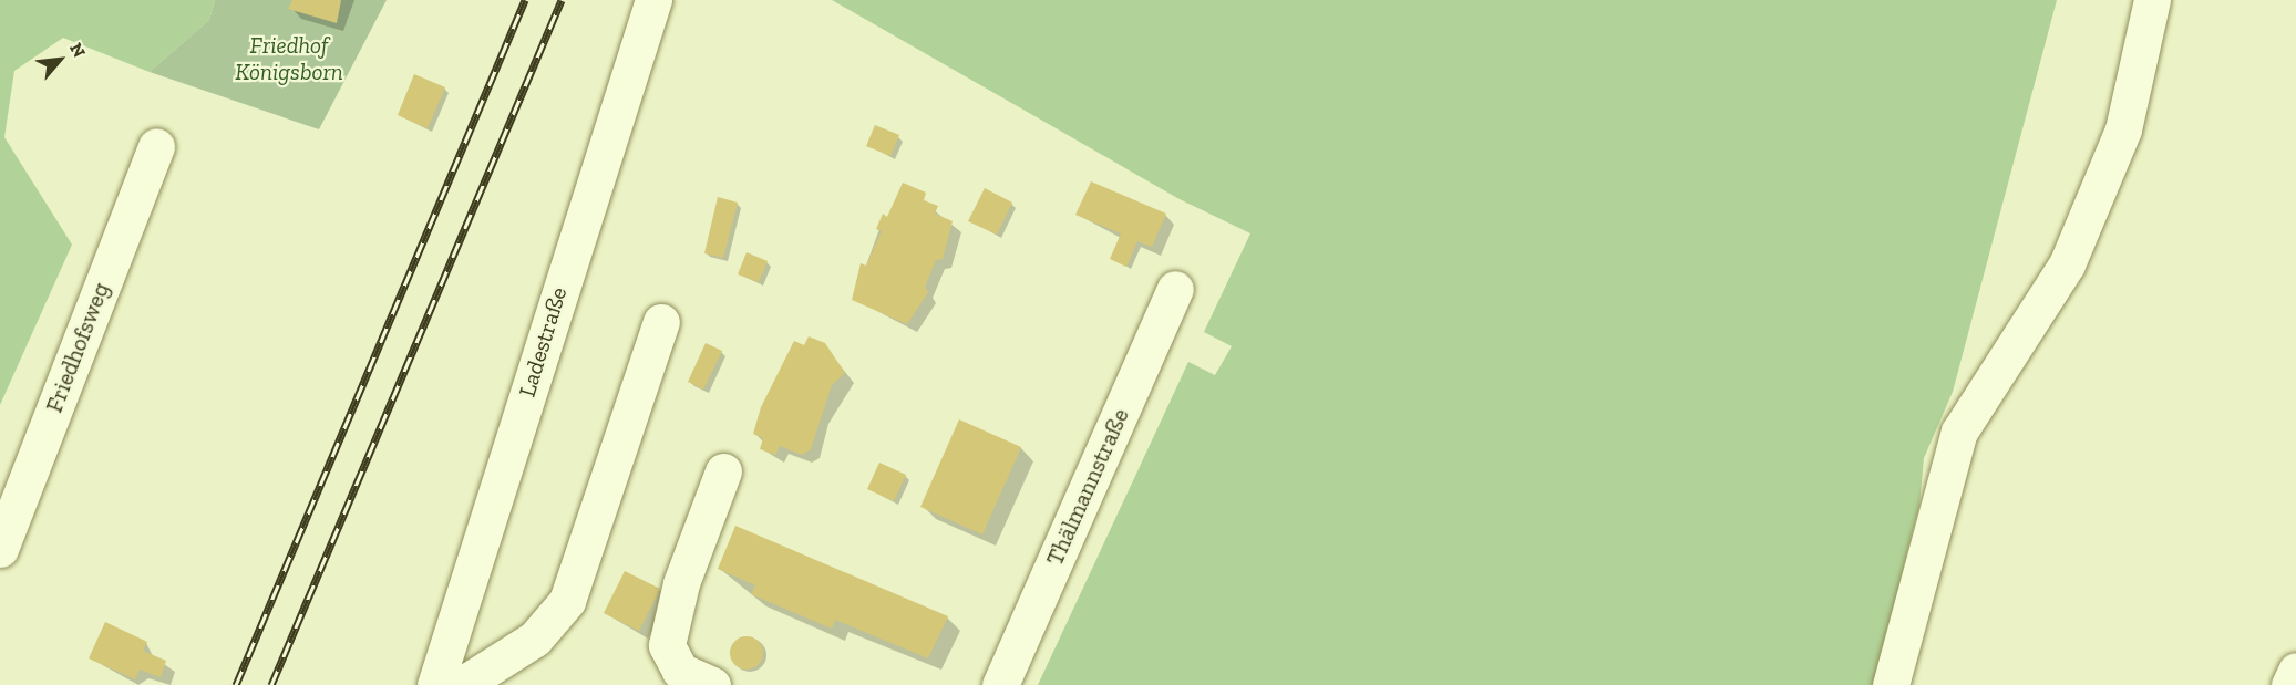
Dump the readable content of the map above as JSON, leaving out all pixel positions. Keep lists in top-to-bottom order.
{
  "streets": {
    "street": ["Ladestraße", "Friedhofsweg", "Thälmannstraße"]
  },
  "parks": ["Friedhof Königsborn"],
  "north": "top right"
}
